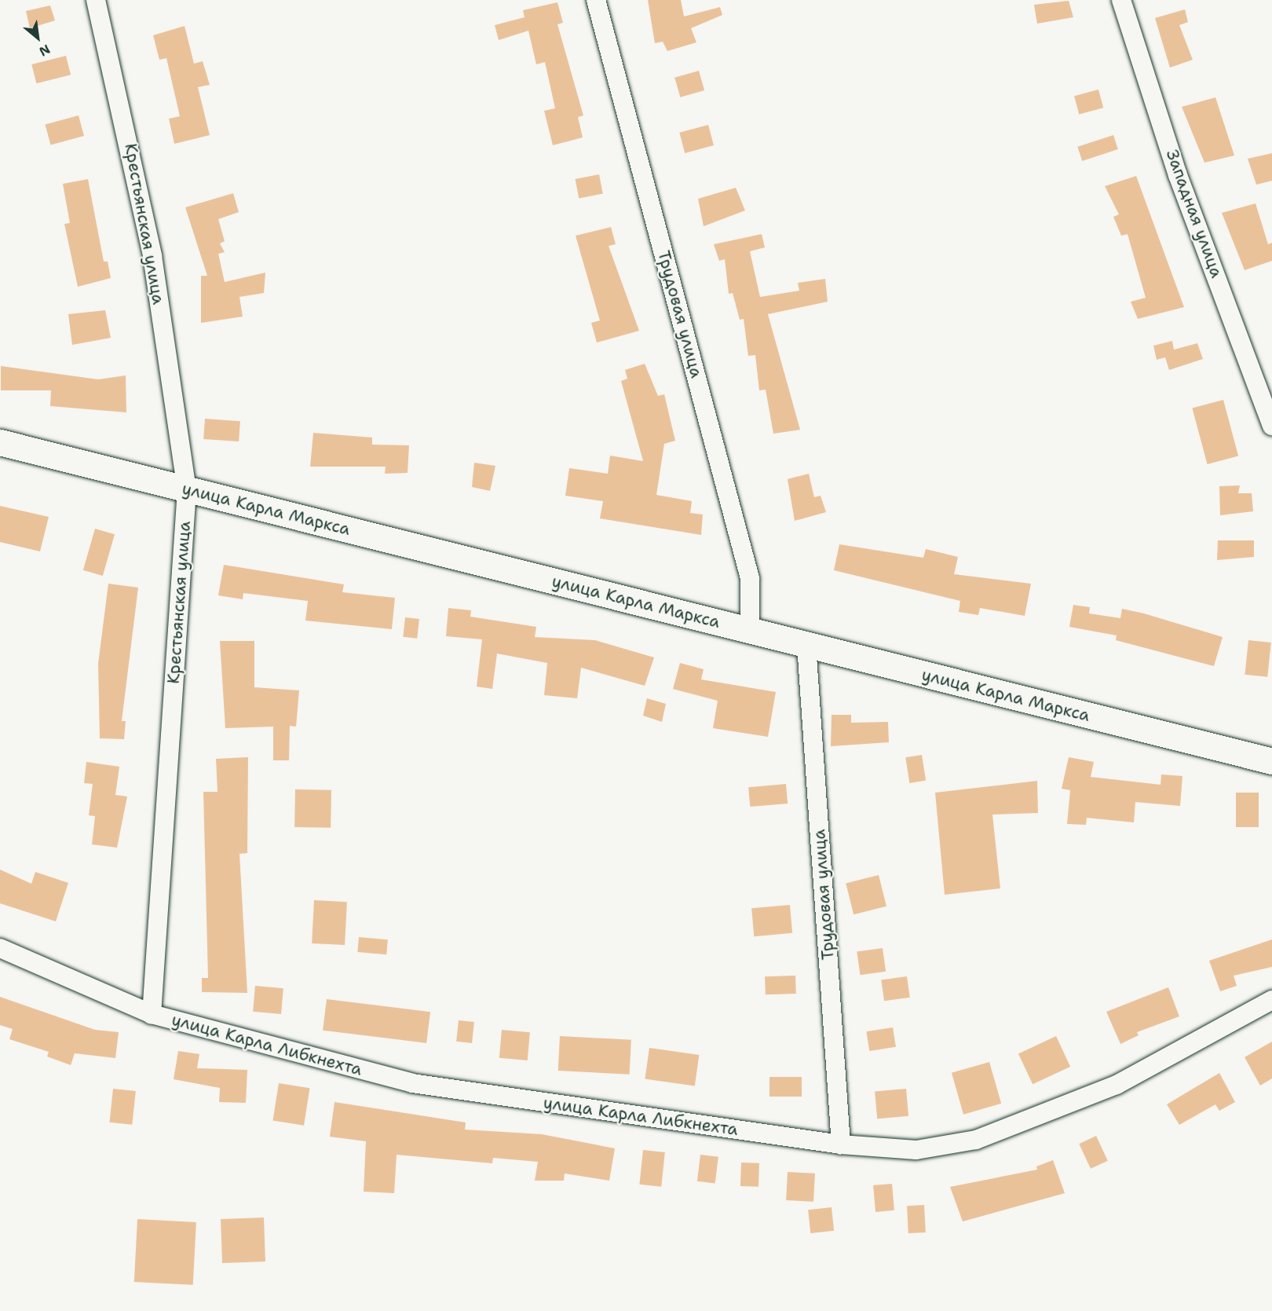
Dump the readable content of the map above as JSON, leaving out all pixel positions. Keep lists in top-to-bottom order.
{
  "streets": {
    "main road": ["улица Карла Маркса"],
    "street": [
      "Западная улица",
      "Крестьянская улица",
      "Трудовая улица",
      "улица Карла Либкнехта"
    ]
  },
  "crossings": [
    ["Крестьянская улица", "улица Карла Маркса"],
    ["Крестьянская улица", "улица Карла Либкнехта"],
    ["Трудовая улица", "улица Карла Маркса"],
    ["Трудовая улица", "улица Карла Либкнехта"]
  ],
  "north": "bottom right"
}
